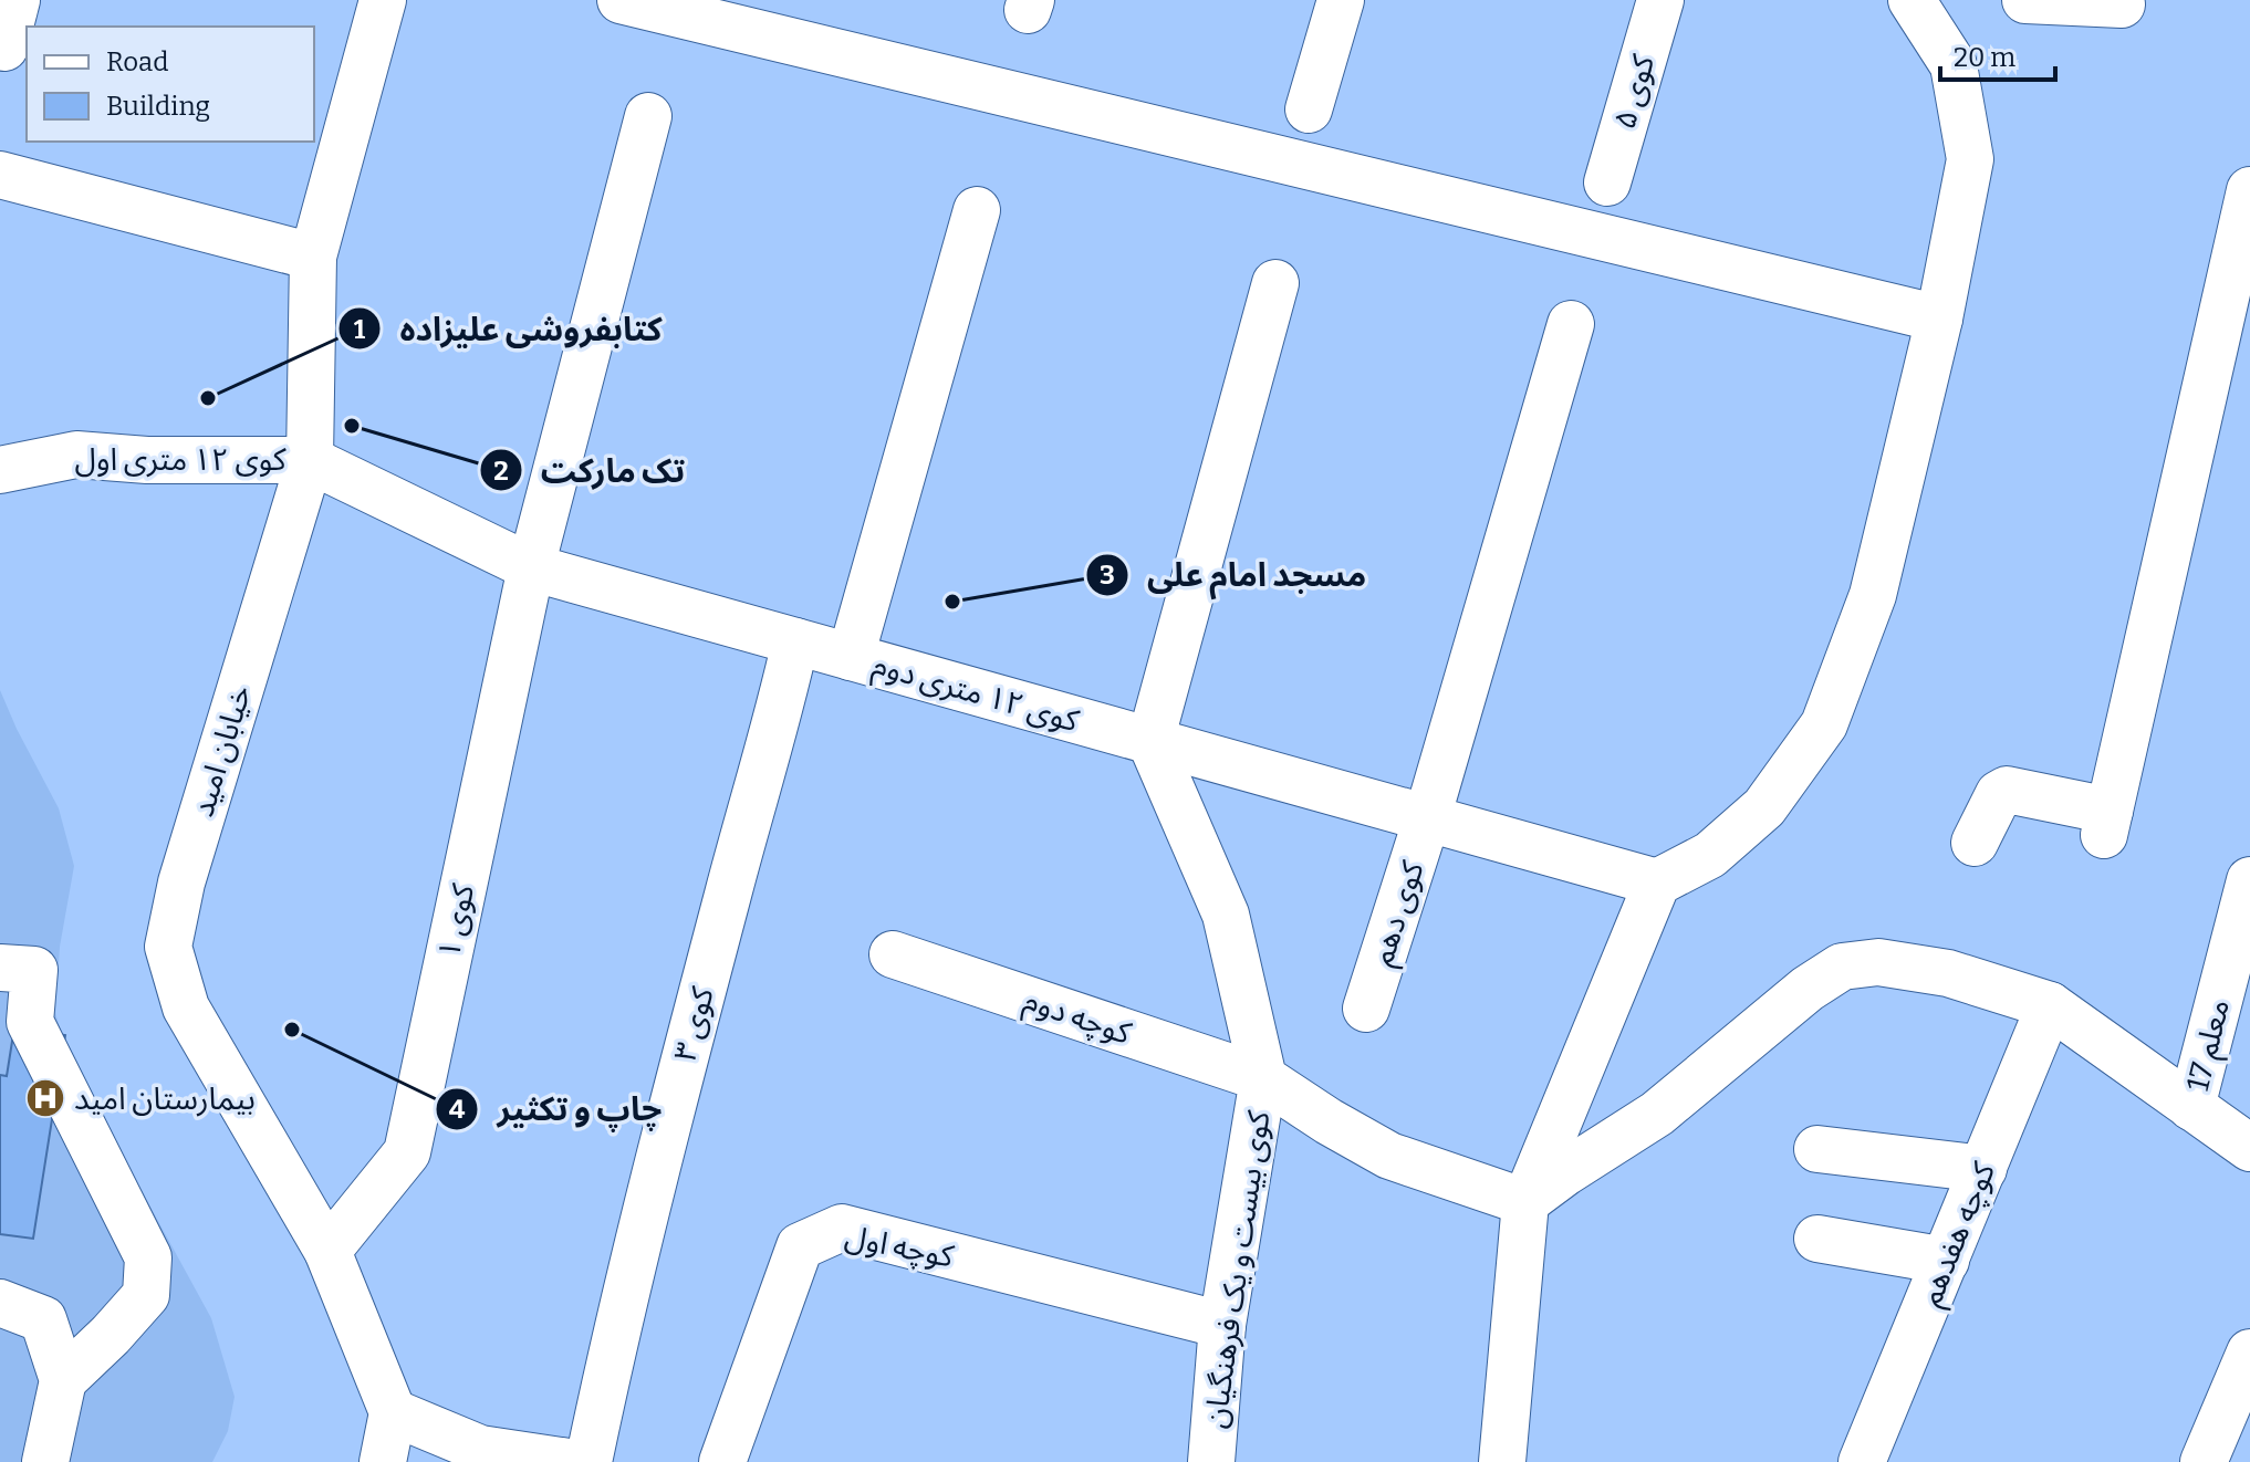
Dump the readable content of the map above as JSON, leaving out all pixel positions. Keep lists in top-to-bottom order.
{
  "streets": {
    "street": [
      "کوی ۵",
      "کوی ۱۲ متری اول",
      "کوی ۱۲ متری دوم",
      "خیابان امید",
      "کوی دهم",
      "کوی ۱",
      "کوچه دوم",
      "کوی ۳",
      "معلم 17",
      "کوچه هفدهم",
      "کوچه اول",
      "کوی بیست و یک فرهنگیان"
    ]
  },
  "crossings": [
    ["کوی ۱۲ متری اول", "کوی ۱۲ متری دوم"],
    ["کوی ۱۲ متری اول", "خیابان امید"],
    ["کوی ۱۲ متری دوم", "خیابان امید"],
    ["کوی ۱۲ متری دوم", "کوی دهم"],
    ["کوی ۱۲ متری دوم", "کوی ۱"],
    ["کوی ۱۲ متری دوم", "کوی ۳"],
    ["خیابان امید", "کوی ۱"],
    ["کوچه دوم", "کوی بیست و یک فرهنگیان"],
    ["کوچه اول", "کوی بیست و یک فرهنگیان"]
  ],
  "places": {
    "other": [
      "کتابفروشی علیزاده",
      "تک مارکت",
      "مسجد امام علی",
      "چاپ و تکثیر"
    ],
    "hospital": ["بیمارستان امید"]
  },
  "legend": ["Road", "Building"],
  "scale_bar": "20 m"
}
